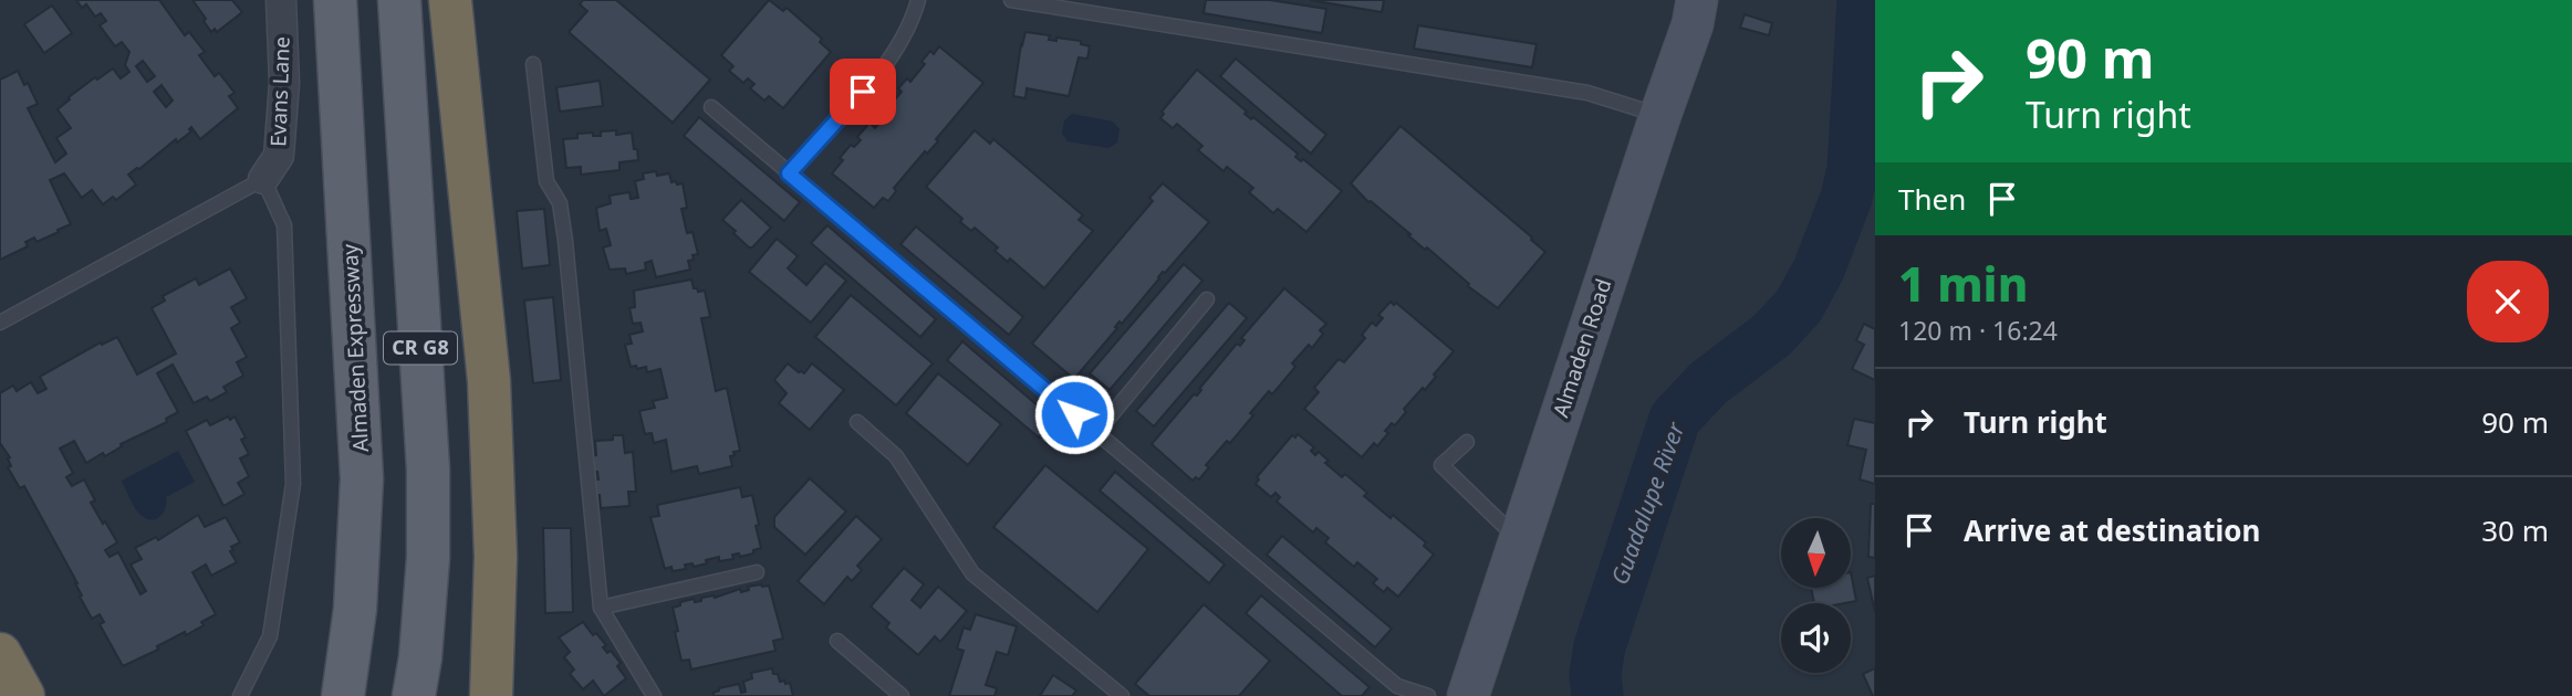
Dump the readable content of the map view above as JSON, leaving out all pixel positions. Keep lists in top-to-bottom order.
{
  "streets": {
    "main road": ["Almaden Expressway", "CR G8"],
    "street": ["Evans Lane", "Almaden Road"]
  },
  "water": ["Guadalupe River"],
  "north": "bottom",
  "page": {
    "turn": ["90 m", "Turn right"],
    "then": "Then",
    "heading": ["1 min", "120 m · 16:24"],
    "list": [
      {
        "name": "Turn right",
        "value": "90 m"
      },
      {
        "name": "Arrive at destination",
        "value": "30 m"
      }
    ]
  }
}
